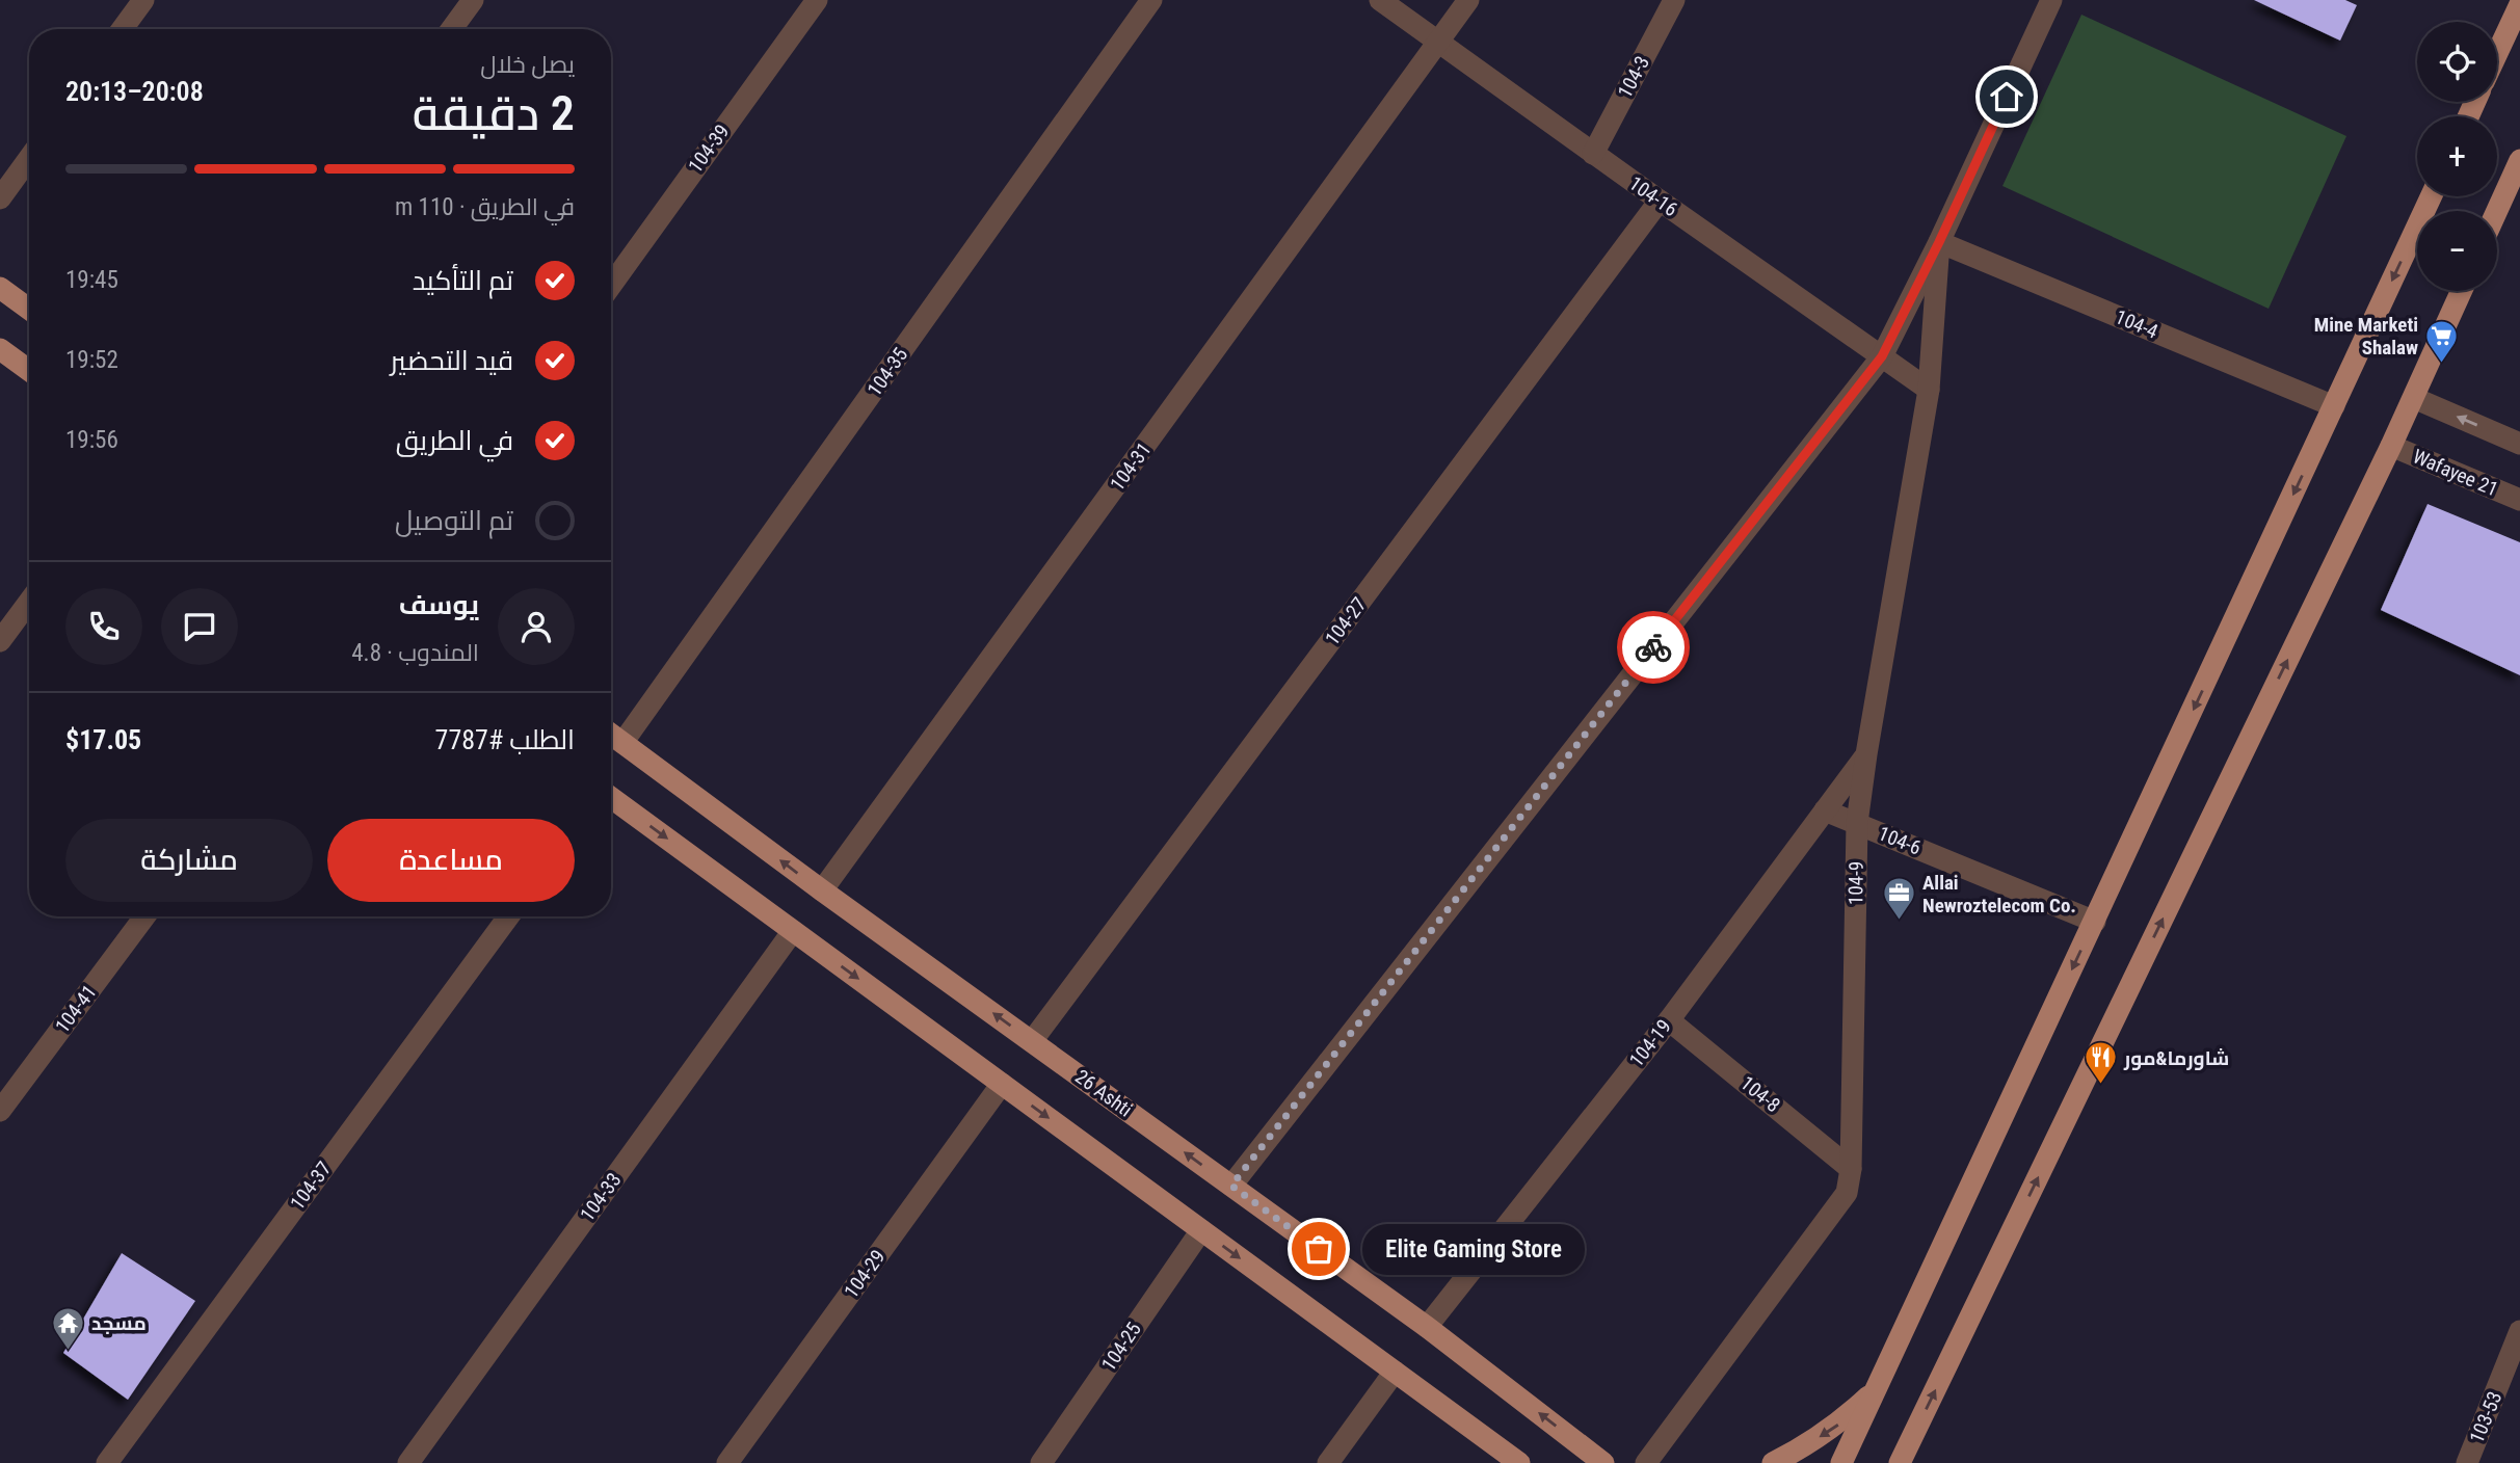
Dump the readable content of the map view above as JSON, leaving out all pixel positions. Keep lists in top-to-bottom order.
{
  "streets": {
    "main road": ["26 Ashti"],
    "street": [
      "104-3",
      "104-39",
      "104-16",
      "104-4",
      "104-35",
      "104-31",
      "Wafayee 21",
      "104-27",
      "104-6",
      "104-9",
      "104-41",
      "104-19",
      "104-8",
      "104-37",
      "104-33",
      "104-29",
      "104-25",
      "103-53"
    ]
  },
  "crossings": [
    ["104-3", "104-16"],
    ["104-16", "104-31"],
    ["104-16", "104-27"],
    ["104-16", "104-9"],
    ["104-4", "104-9"],
    ["104-35", "26 Ashti"],
    ["104-31", "26 Ashti"],
    ["104-27", "26 Ashti"],
    ["104-6", "104-9"],
    ["104-6", "104-19"],
    ["104-9", "104-19"],
    ["104-9", "104-8"],
    ["104-19", "26 Ashti"],
    ["104-19", "104-8"]
  ],
  "places": {
    "supermarket": ["Mine Marketi Shalaw"],
    "office": ["Allai Newroztelecom Co."],
    "restaurant": ["شاورما&مور"],
    "other": ["Elite Gaming Store"],
    "temple": ["مسجد"]
  },
  "page": {
    "map_buttons": ["+", "−"],
    "heading": ["2 دقيقة", "يصل خلال", "20:08–20:13"],
    "panel": [
      "يوسف",
      "المندوب · 4.8",
      "الطلب #7787",
      "$17.05"
    ],
    "bar": "في الطريق · 110 m",
    "list": [
      ["تم التأكيد", "19:45"],
      ["قيد التحضير", "19:52"],
      ["في الطريق", "19:56"],
      "تم التوصيل"
    ],
    "buttons": ["مساعدة", "مشاركة"],
    "bubble": "Elite Gaming Store"
  }
}
